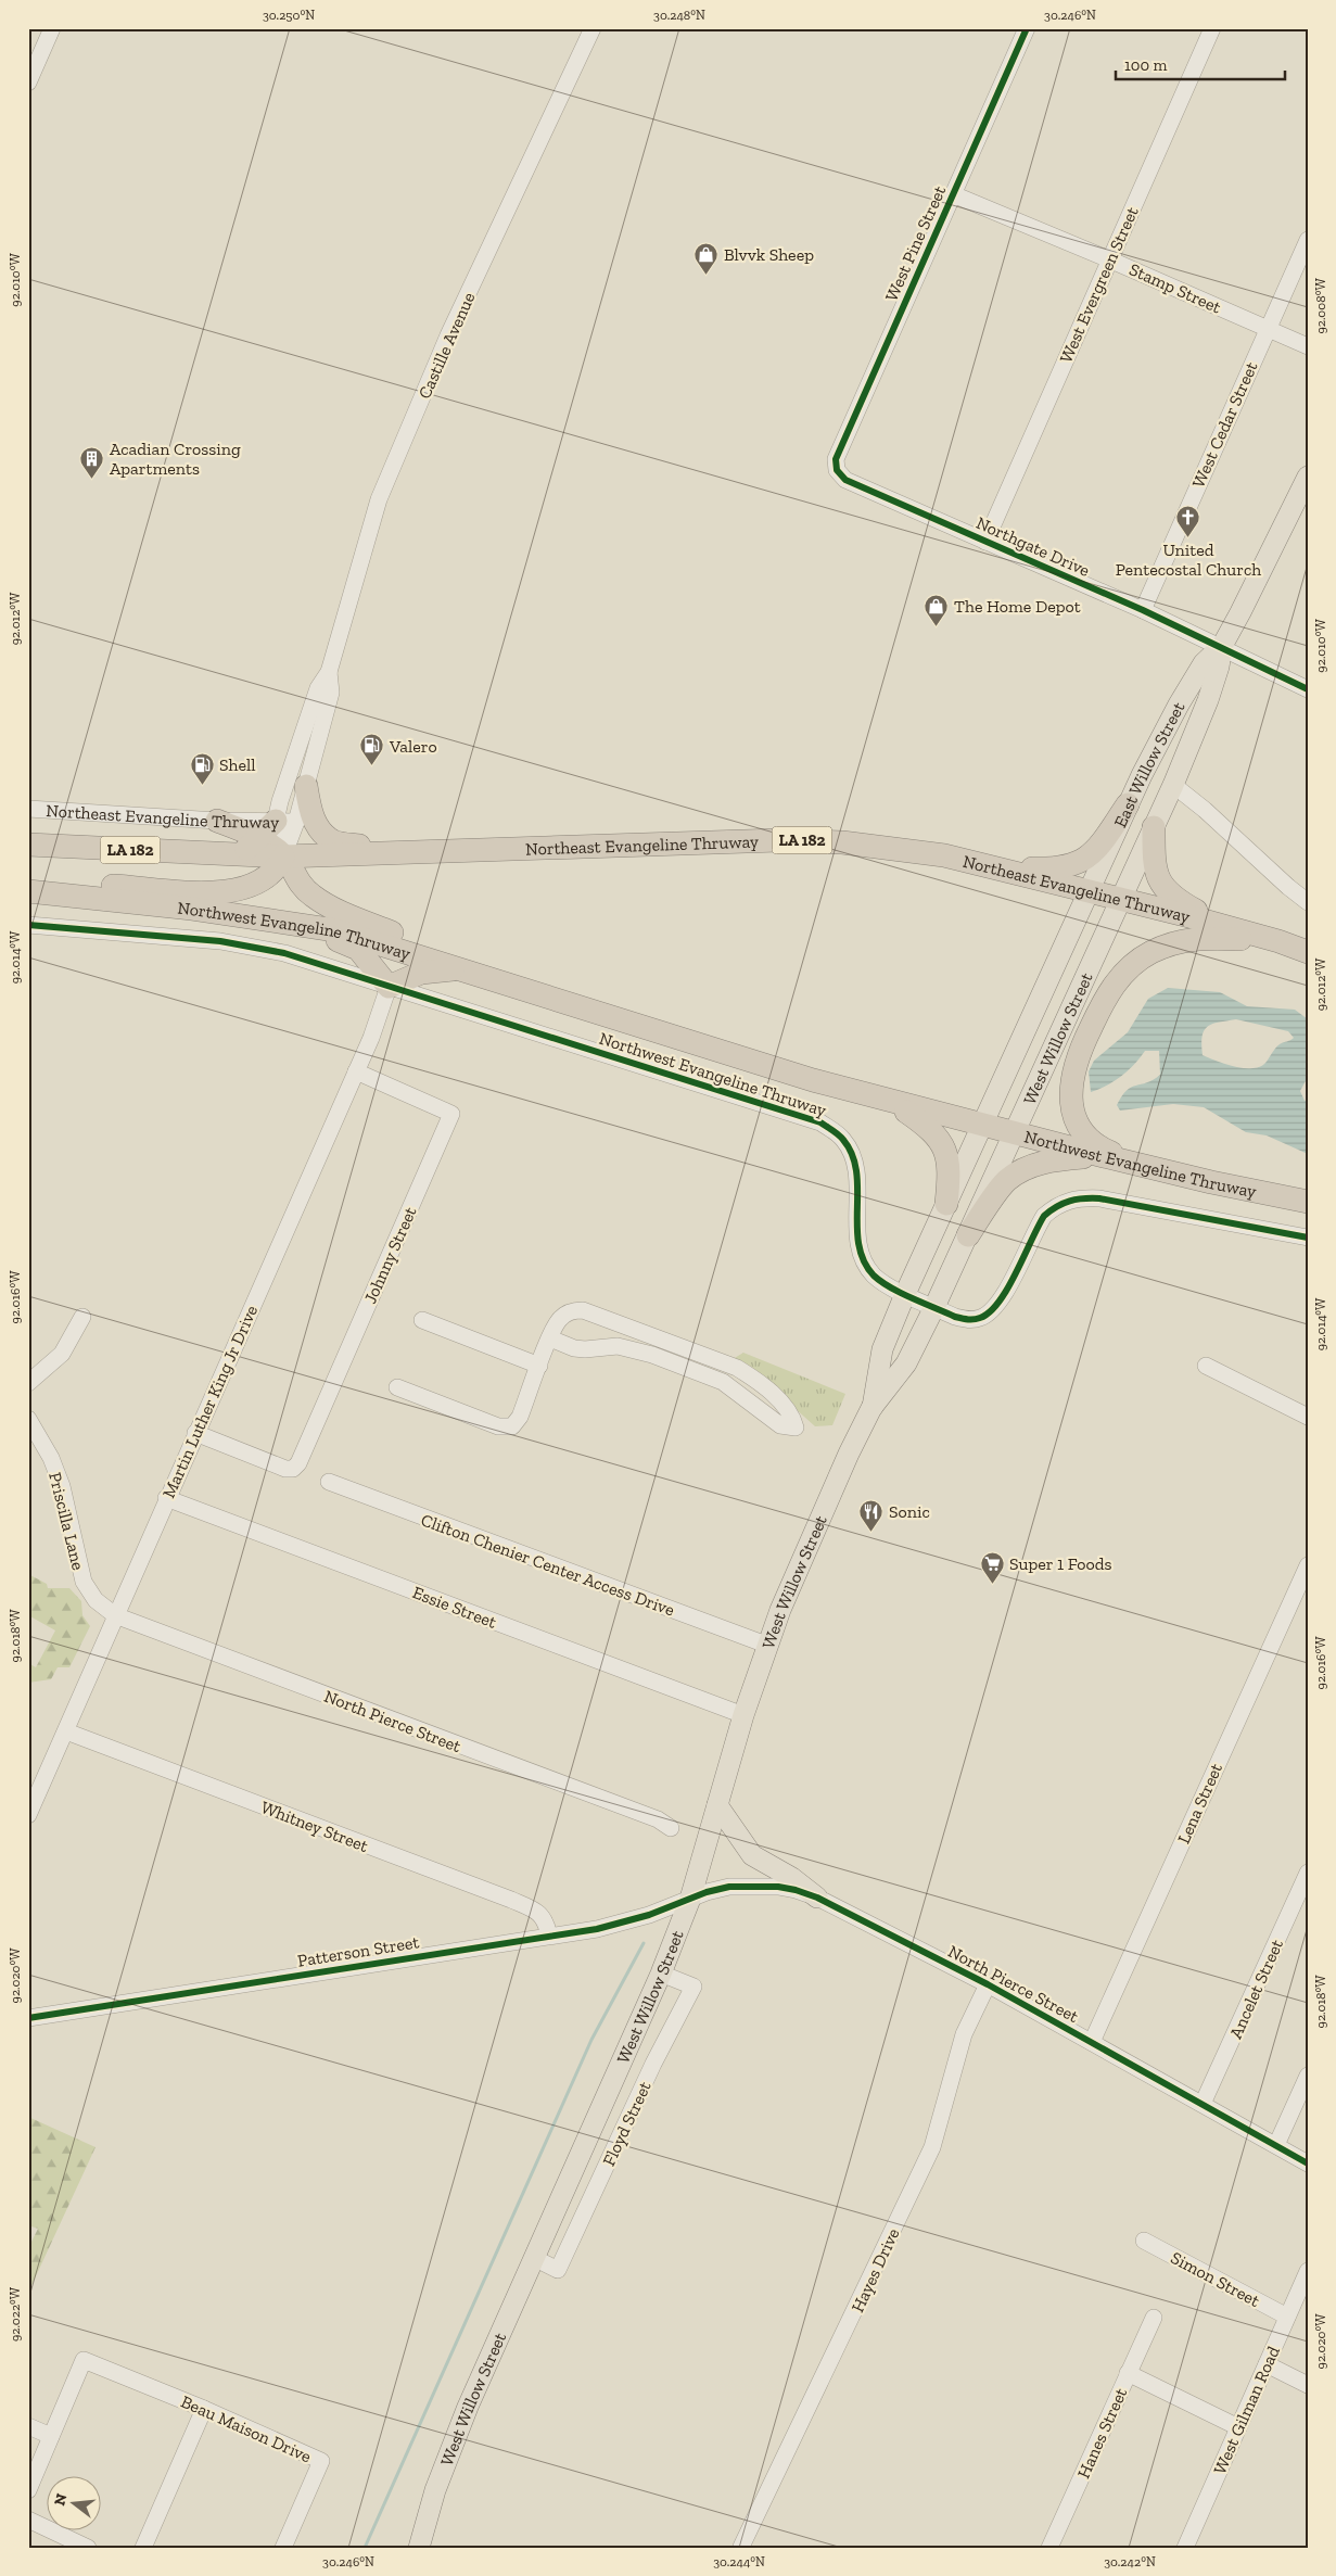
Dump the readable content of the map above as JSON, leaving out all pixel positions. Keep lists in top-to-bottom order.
{
  "streets": {
    "highway": ["Northeast Evangeline Thruway", "LA 182", "Northwest Evangeline Thruway"],
    "main road": ["East Willow Street", "West Willow Street"],
    "street": [
      "West Pine Street",
      "West Evergreen Street",
      "Stamp Street",
      "Castille Avenue",
      "West Cedar Street",
      "Northgate Drive",
      "Johnny Street",
      "Martin Luther King Jr Drive",
      "Priscilla Lane",
      "Clifton Chenier Center Access Drive",
      "Essie Street",
      "North Pierce Street",
      "Lena Street",
      "Whitney Street",
      "Patterson Street",
      "Ancelet Street",
      "Floyd Street",
      "Hayes Drive",
      "Simon Street",
      "West Gilman Road",
      "Beau Maison Drive",
      "Hanes Street"
    ]
  },
  "crossings": [
    ["West Pine Street", "Stamp Street"],
    ["West Pine Street", "Northgate Drive"],
    ["West Evergreen Street", "Stamp Street"],
    ["West Evergreen Street", "Northgate Drive"],
    ["Stamp Street", "West Cedar Street"],
    ["Castille Avenue", "Northeast Evangeline Thruway"],
    ["West Cedar Street", "Northgate Drive"],
    ["Northgate Drive", "East Willow Street"],
    ["East Willow Street", "Northeast Evangeline Thruway"],
    ["East Willow Street", "West Willow Street"],
    ["Northeast Evangeline Thruway", "West Willow Street"],
    ["Northwest Evangeline Thruway", "West Willow Street"],
    ["Northwest Evangeline Thruway", "Martin Luther King Jr Drive"],
    ["West Willow Street", "Clifton Chenier Center Access Drive"],
    ["West Willow Street", "Essie Street"],
    ["West Willow Street", "North Pierce Street"],
    ["West Willow Street", "Patterson Street"],
    ["West Willow Street", "Floyd Street"],
    ["Johnny Street", "Martin Luther King Jr Drive"],
    ["Martin Luther King Jr Drive", "Priscilla Lane"],
    ["Martin Luther King Jr Drive", "Essie Street"],
    ["Martin Luther King Jr Drive", "North Pierce Street"],
    ["Martin Luther King Jr Drive", "Whitney Street"],
    ["Priscilla Lane", "North Pierce Street"],
    ["North Pierce Street", "Lena Street"],
    ["North Pierce Street", "Patterson Street"],
    ["North Pierce Street", "Ancelet Street"],
    ["North Pierce Street", "Hayes Drive"],
    ["Whitney Street", "Patterson Street"],
    ["Simon Street", "West Gilman Road"]
  ],
  "places": {
    "shop": ["Blvvk Sheep", "The Home Depot"],
    "building": ["Acadian Crossing Apartments"],
    "church": ["United Pentecostal Church"],
    "fuel station": ["Valero", "Shell"],
    "restaurant": ["Sonic"],
    "supermarket": ["Super 1 Foods"]
  },
  "scale_bar": "100 m",
  "north": "left",
  "coordinates": [
    "30.250°N",
    "30.248°N",
    "30.246°N",
    "92.010°W",
    "92.008°W",
    "92.012°W",
    "92.014°W",
    "92.016°W",
    "92.018°W",
    "92.020°W",
    "92.022°W",
    "30.244°N",
    "30.242°N"
  ]
}
